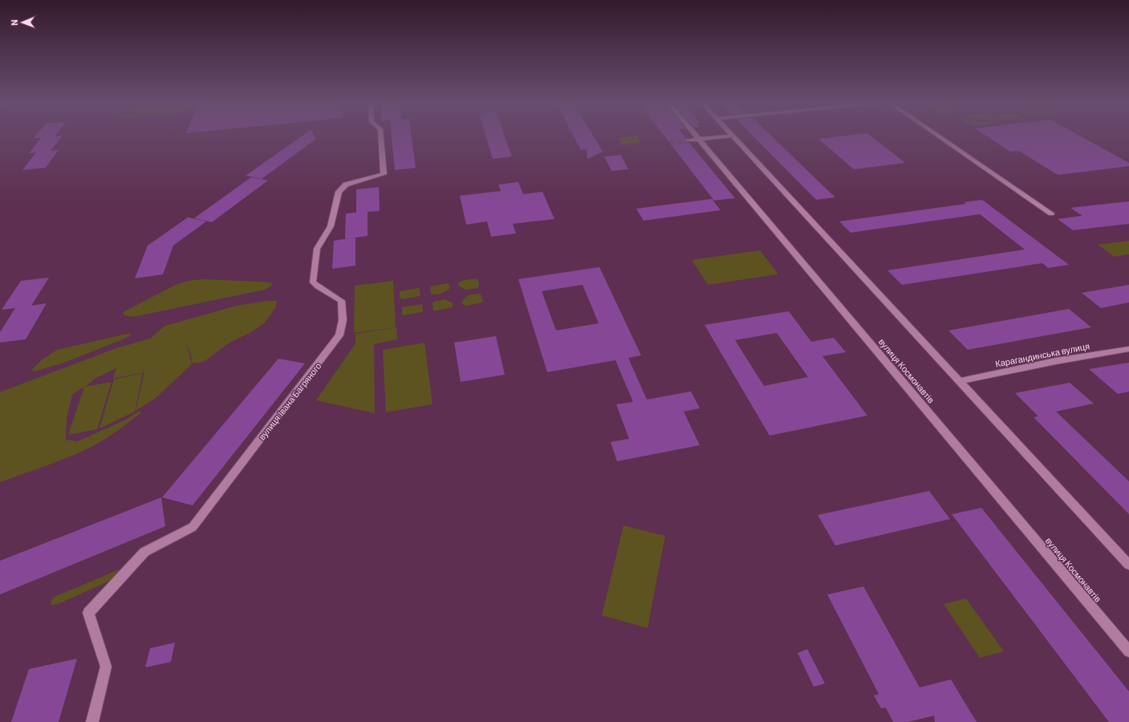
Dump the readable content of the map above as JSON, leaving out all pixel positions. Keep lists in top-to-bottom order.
{
  "streets": {
    "street": ["Карагандинська вулиця", "вулиця Космонавтів", "вулиця Івана Багряного"]
  },
  "north": "left"
}
